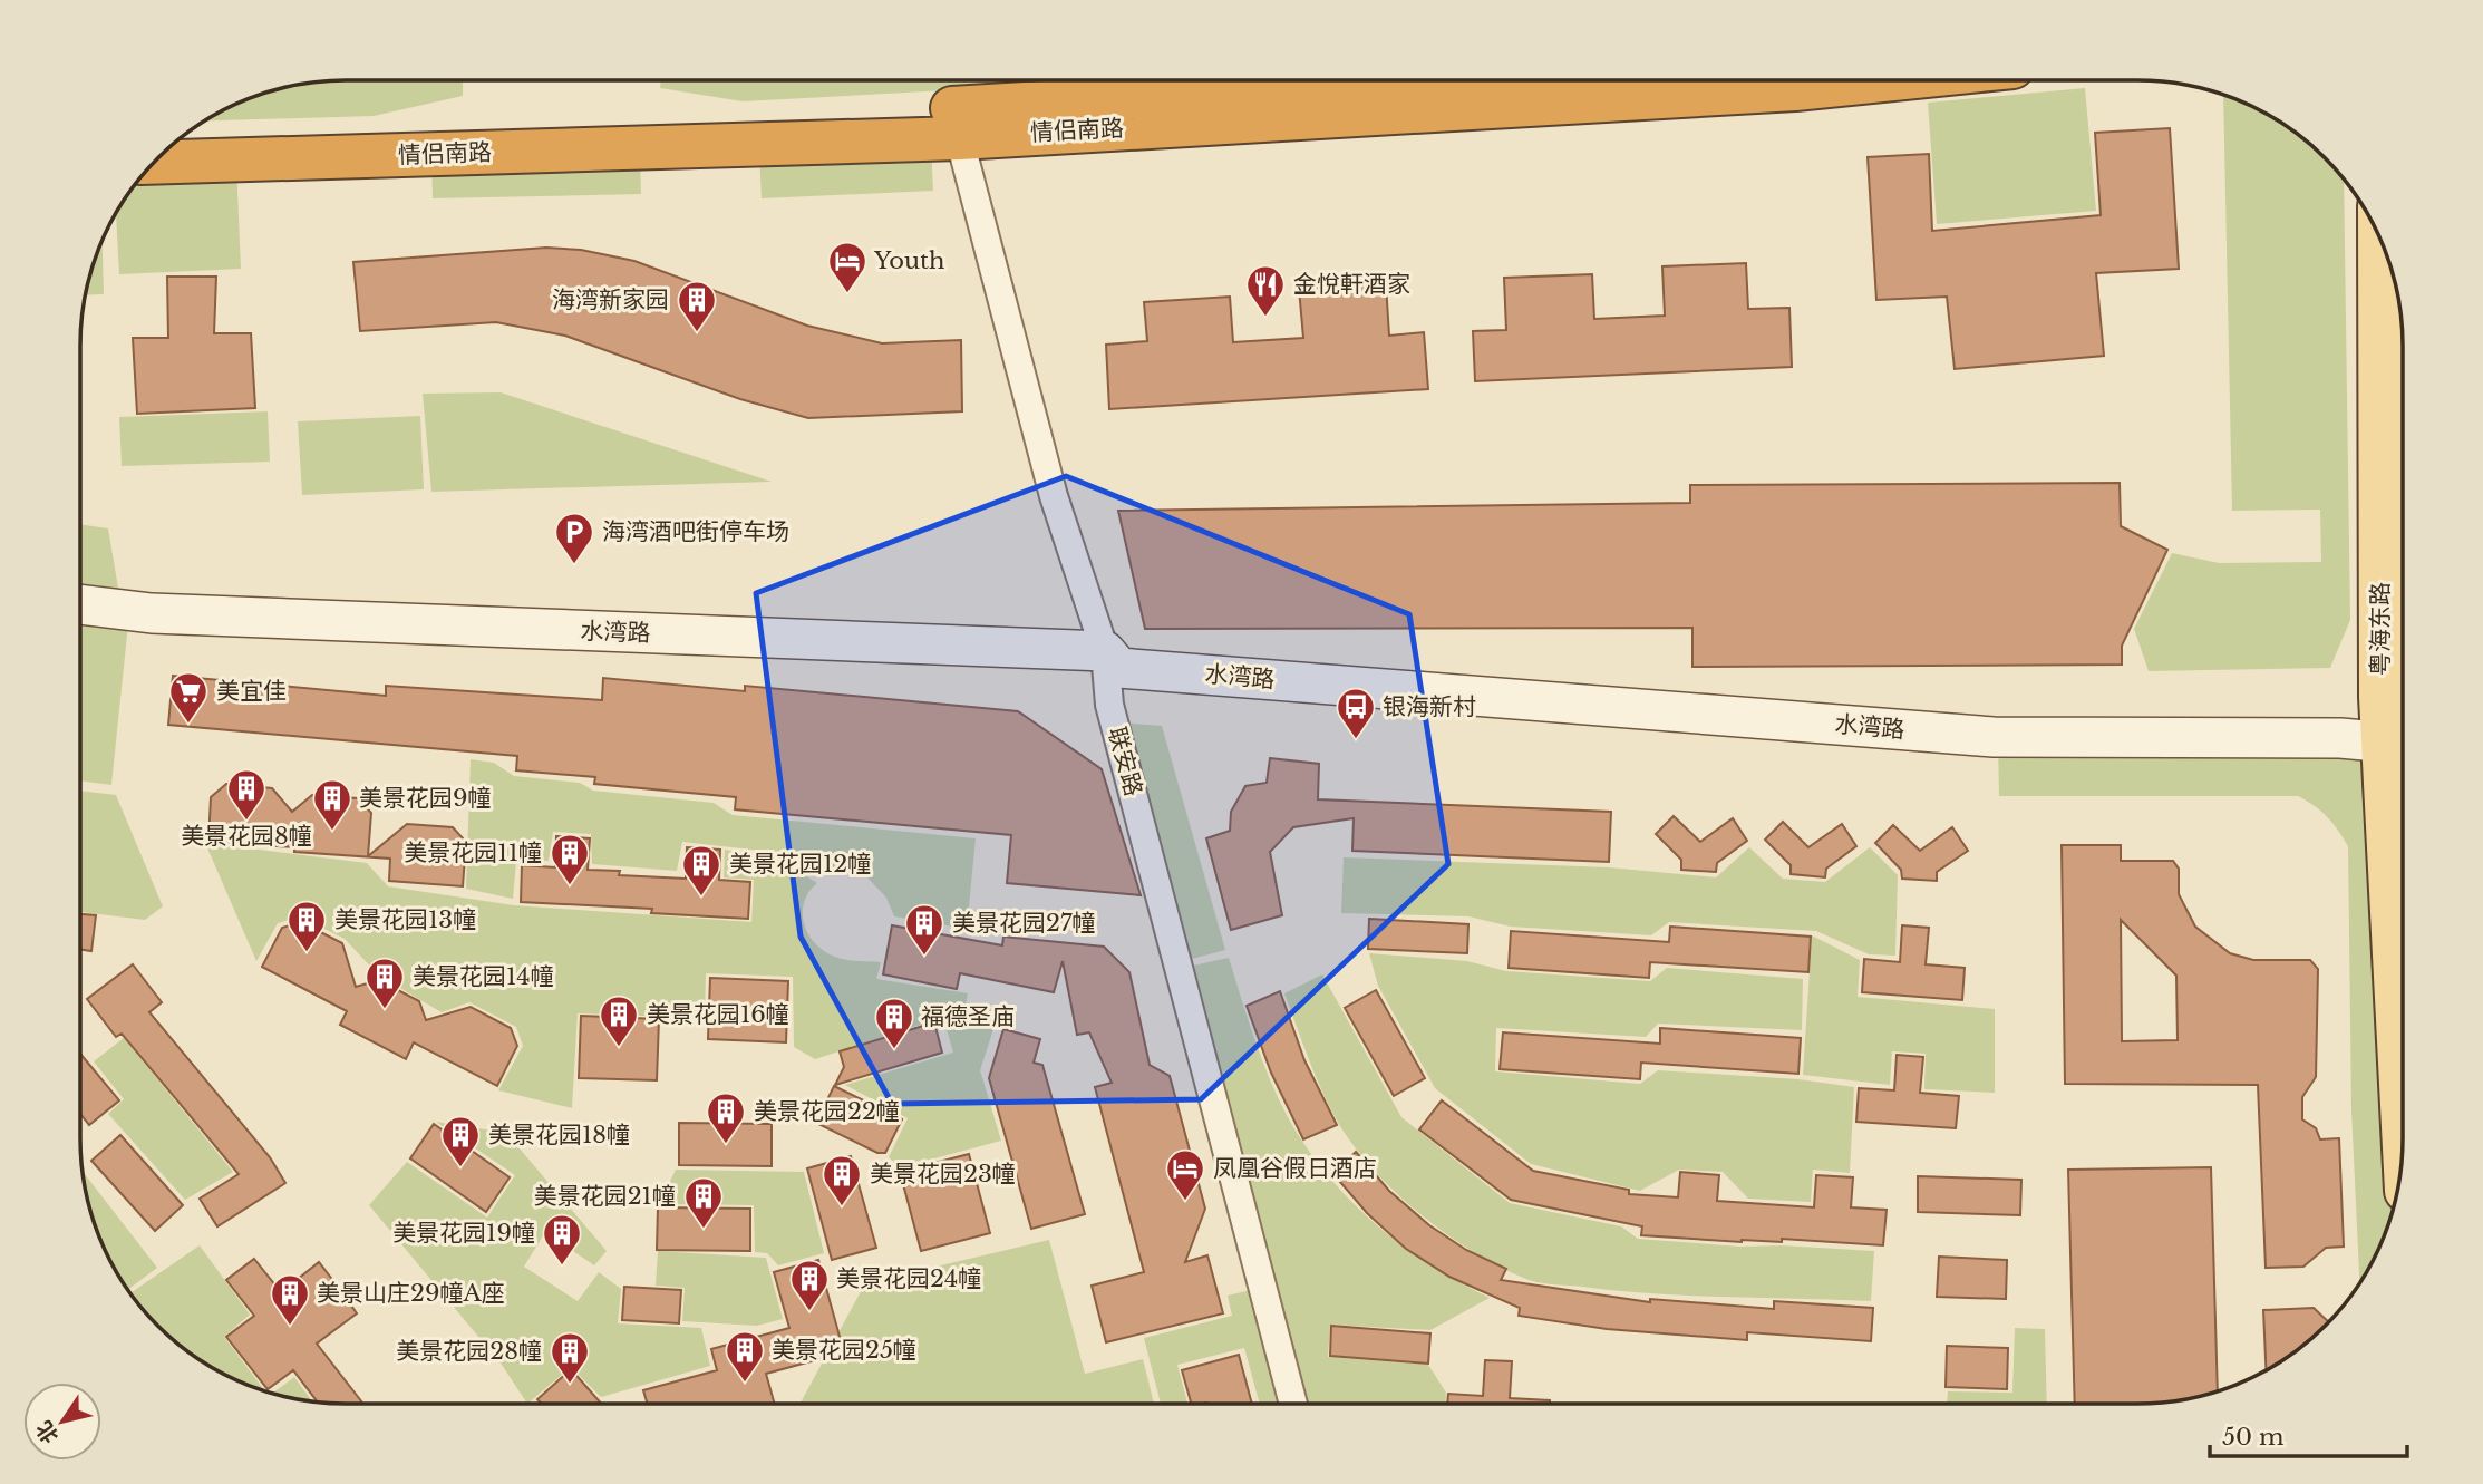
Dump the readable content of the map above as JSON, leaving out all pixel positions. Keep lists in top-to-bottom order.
{
  "streets": {
    "highway": ["情侣南路"],
    "main road": ["粤海东路"],
    "street": ["水湾路", "联安路"]
  },
  "crossings": [
    ["情侣南路", "联安路"],
    ["水湾路", "联安路"]
  ],
  "places": {
    "hotel": ["Youth", "凤凰谷假日酒店"],
    "restaurant": ["金悅軒酒家"],
    "building": [
      "海湾新家园",
      "美景花园8幢",
      "美景花园9幢",
      "美景花园11幢",
      "美景花园12幢",
      "美景花园13幢",
      "美景花园27幢",
      "美景花园14幢",
      "美景花园16幢",
      "福德圣庙",
      "美景花园22幢",
      "美景花园18幢",
      "美景花园23幢",
      "美景花园21幢",
      "美景花园19幢",
      "美景花园24幢",
      "美景山庄29幢A座",
      "美景花园25幢",
      "美景花园28幢"
    ],
    "parking": ["海湾酒吧街停车场"],
    "supermarket": ["美宜佳"],
    "bus stop": ["银海新村"]
  },
  "scale_bar": "50 m",
  "north": "bottom left"
}
